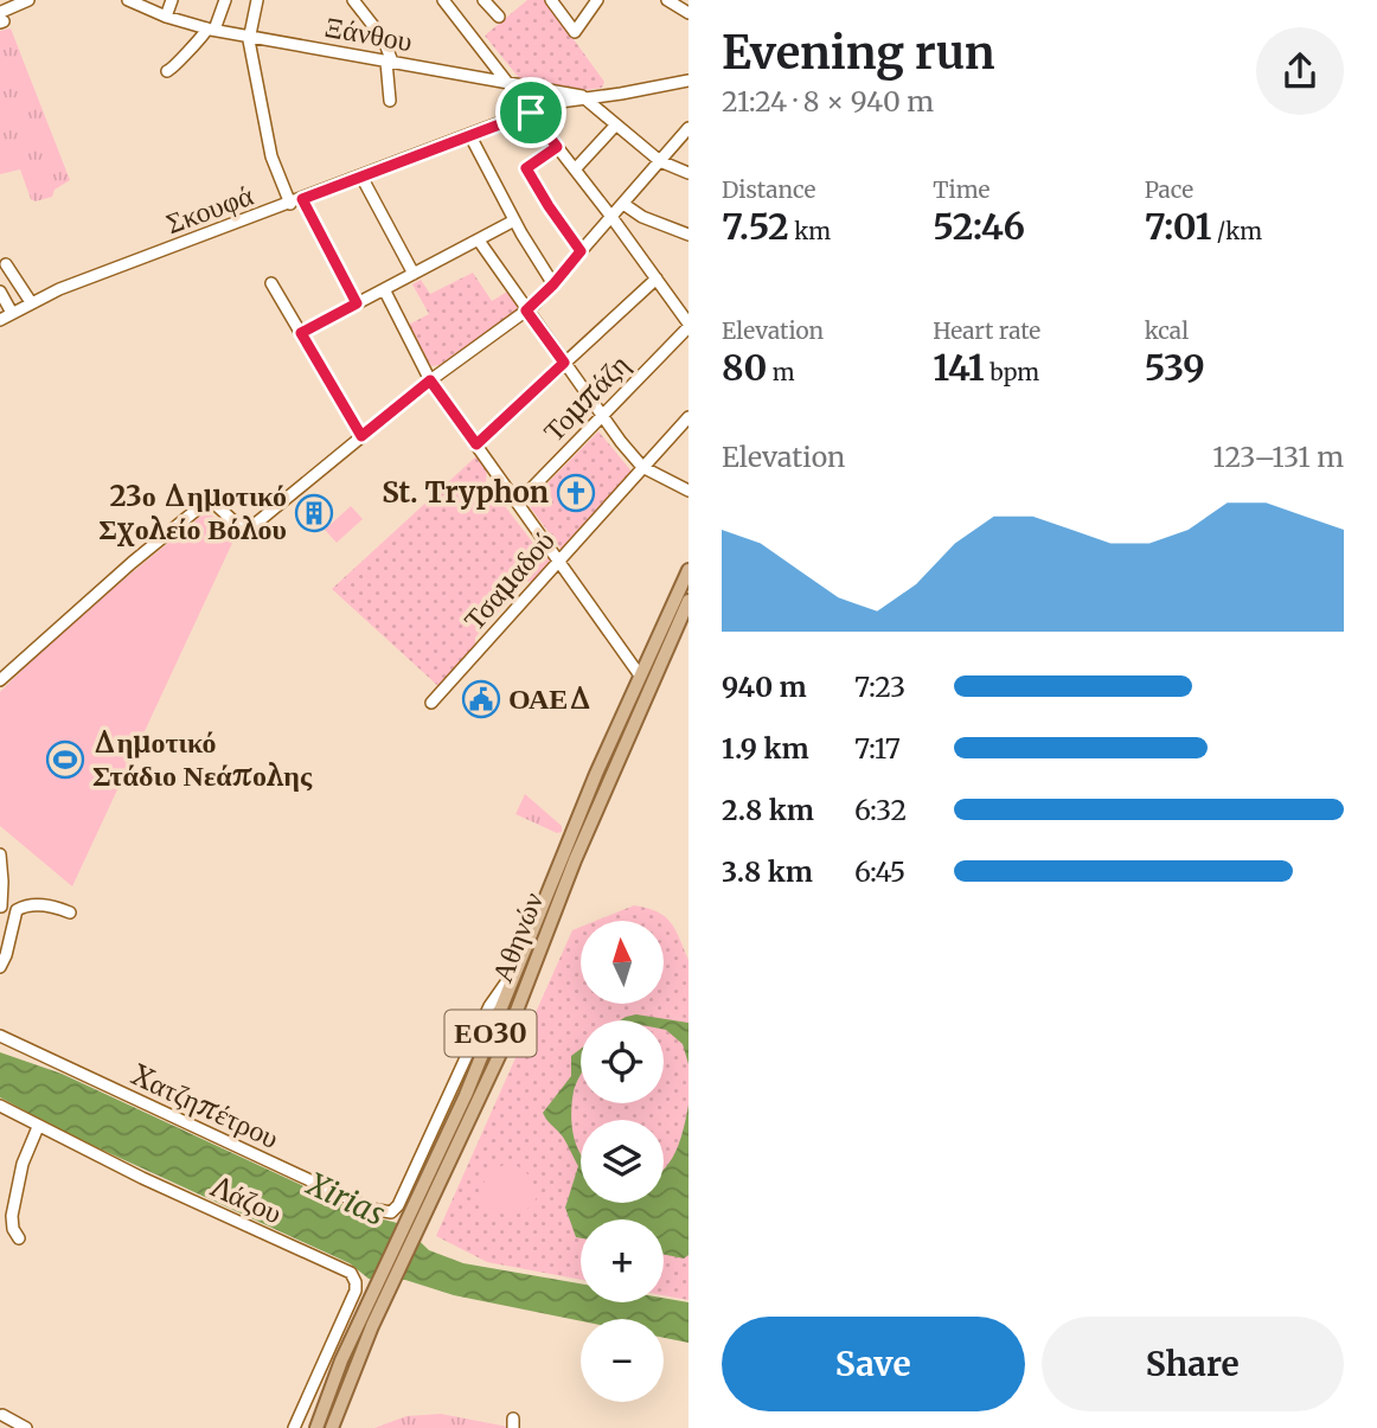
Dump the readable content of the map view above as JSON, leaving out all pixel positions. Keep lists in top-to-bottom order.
{
  "streets": {
    "main road": ["Αθηνών", "ΕΟ30"],
    "street": [
      "Ξάνθου",
      "Σκουφά",
      "Τομπάζη",
      "Τσαμαδού",
      "Χατζηπέτρου",
      "Λάζου"
    ]
  },
  "crossings": [
    ["Αθηνών", "Χατζηπέτρου"]
  ],
  "water": ["Xirias"],
  "places": {
    "church": ["St. Tryphon"],
    "building": ["23ο Δημοτικό Σχολείο Βόλου"],
    "public building": ["ΟΑΕΔ"],
    "sports": ["Δημοτικό Στάδιο Νεάπολης"]
  },
  "north": "top",
  "page": {
    "heading": ["Evening run", "21:24 · 8 × 940 m"],
    "stats": [
      ["Distance", "7.52 km"],
      ["Time", "52:46"],
      ["Pace", "7:01 /km"],
      ["Elevation", "80 m"],
      ["Heart rate", "141 bpm"],
      ["kcal", "539"]
    ],
    "chart": ["Elevation", "123–131 m"],
    "list": [
      {
        "name": "940 m",
        "note": "7:23"
      },
      {
        "name": "1.9 km",
        "note": "7:17"
      },
      {
        "name": "2.8 km",
        "note": "6:32"
      },
      {
        "name": "3.8 km",
        "note": "6:45"
      }
    ],
    "map_buttons": ["+", "−"],
    "buttons": ["Save", "Share"]
  }
}
